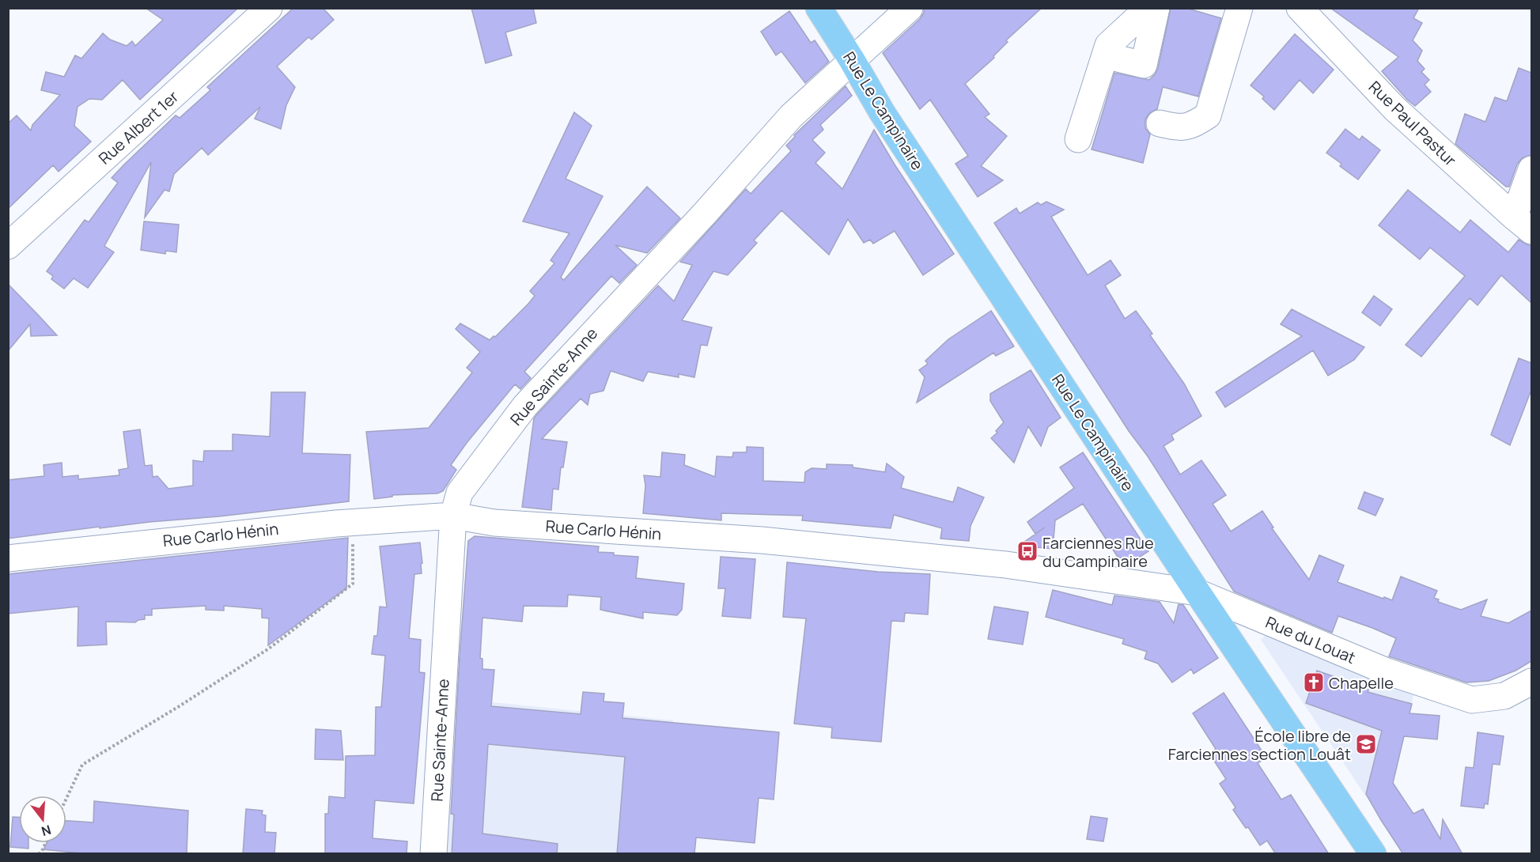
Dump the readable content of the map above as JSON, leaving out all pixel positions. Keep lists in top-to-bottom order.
{
  "streets": {
    "main road": ["Rue Le Campinaire"],
    "street": [
      "Rue Paul Pastur",
      "Rue Albert 1er",
      "Rue Sainte-Anne",
      "Rue Carlo Hénin",
      "Rue du Louat"
    ]
  },
  "crossings": [
    ["Rue Le Campinaire", "Rue Sainte-Anne"],
    ["Rue Le Campinaire", "Rue Carlo Hénin"],
    ["Rue Le Campinaire", "Rue du Louat"],
    ["Rue Sainte-Anne", "Rue Carlo Hénin"],
    ["Rue Carlo Hénin", "Rue du Louat"]
  ],
  "places": {
    "bus stop": ["Farciennes Rue du Campinaire"],
    "church": ["Chapelle"],
    "school or university": ["École libre de Farciennes section Louât"]
  },
  "north": "bottom"
}
